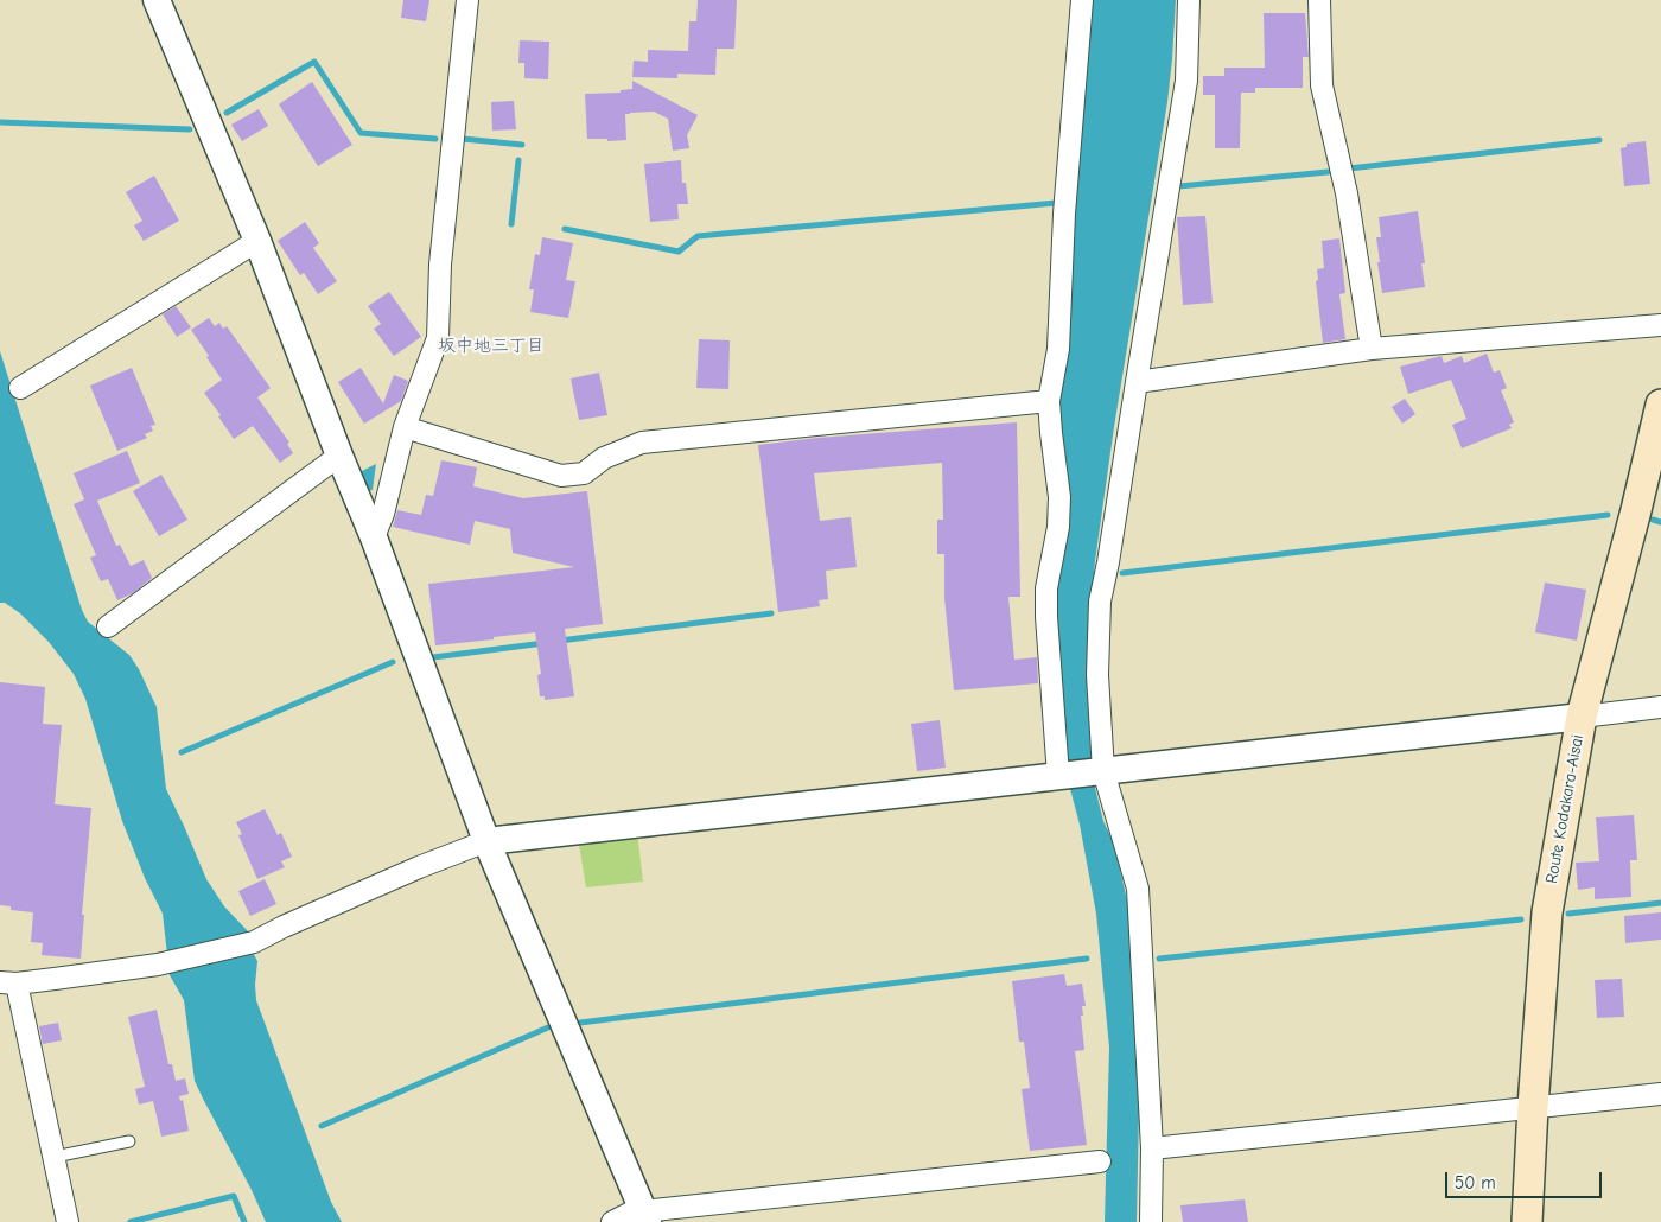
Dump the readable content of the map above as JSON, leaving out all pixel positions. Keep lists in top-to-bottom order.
{
  "streets": {
    "main road": ["Route Kodakara-Aisai"]
  },
  "districts": ["坂中地三丁目"],
  "scale_bar": "50 m"
}
